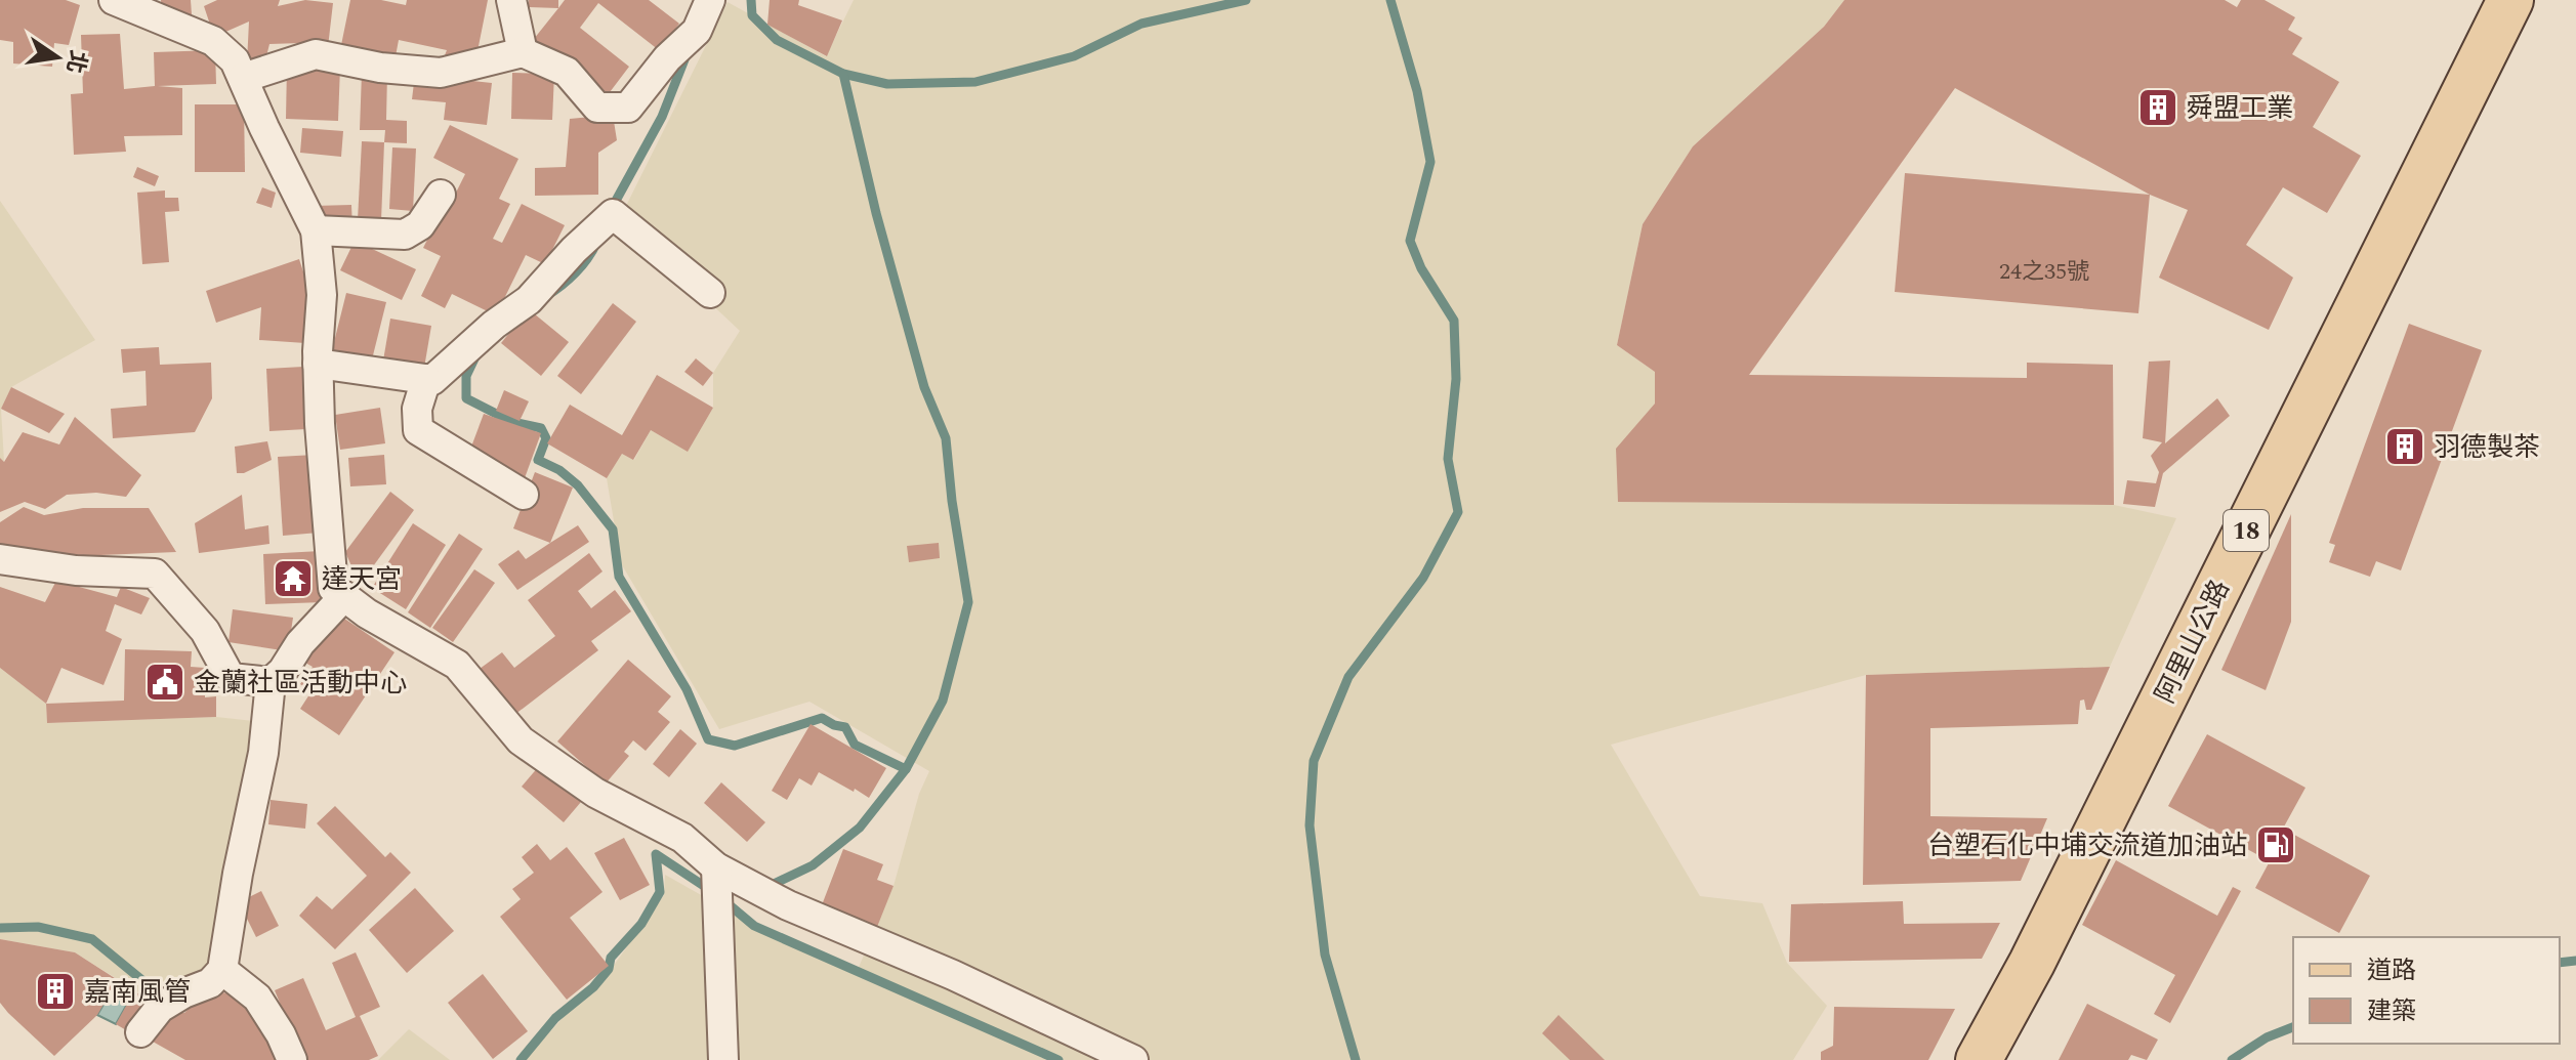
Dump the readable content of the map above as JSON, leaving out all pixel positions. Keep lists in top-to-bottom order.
{
  "streets": {
    "main road": ["18", "阿里山公路"]
  },
  "places": {
    "building": ["舜盟工業", "羽德製茶", "嘉南風管"],
    "temple": ["達天宮"],
    "public building": ["金蘭社區活動中心"],
    "fuel station": ["台塑石化中埔交流道加油站"]
  },
  "house_numbers": ["24之35號"],
  "legend": ["道路", "建築"],
  "north": "right"
}
